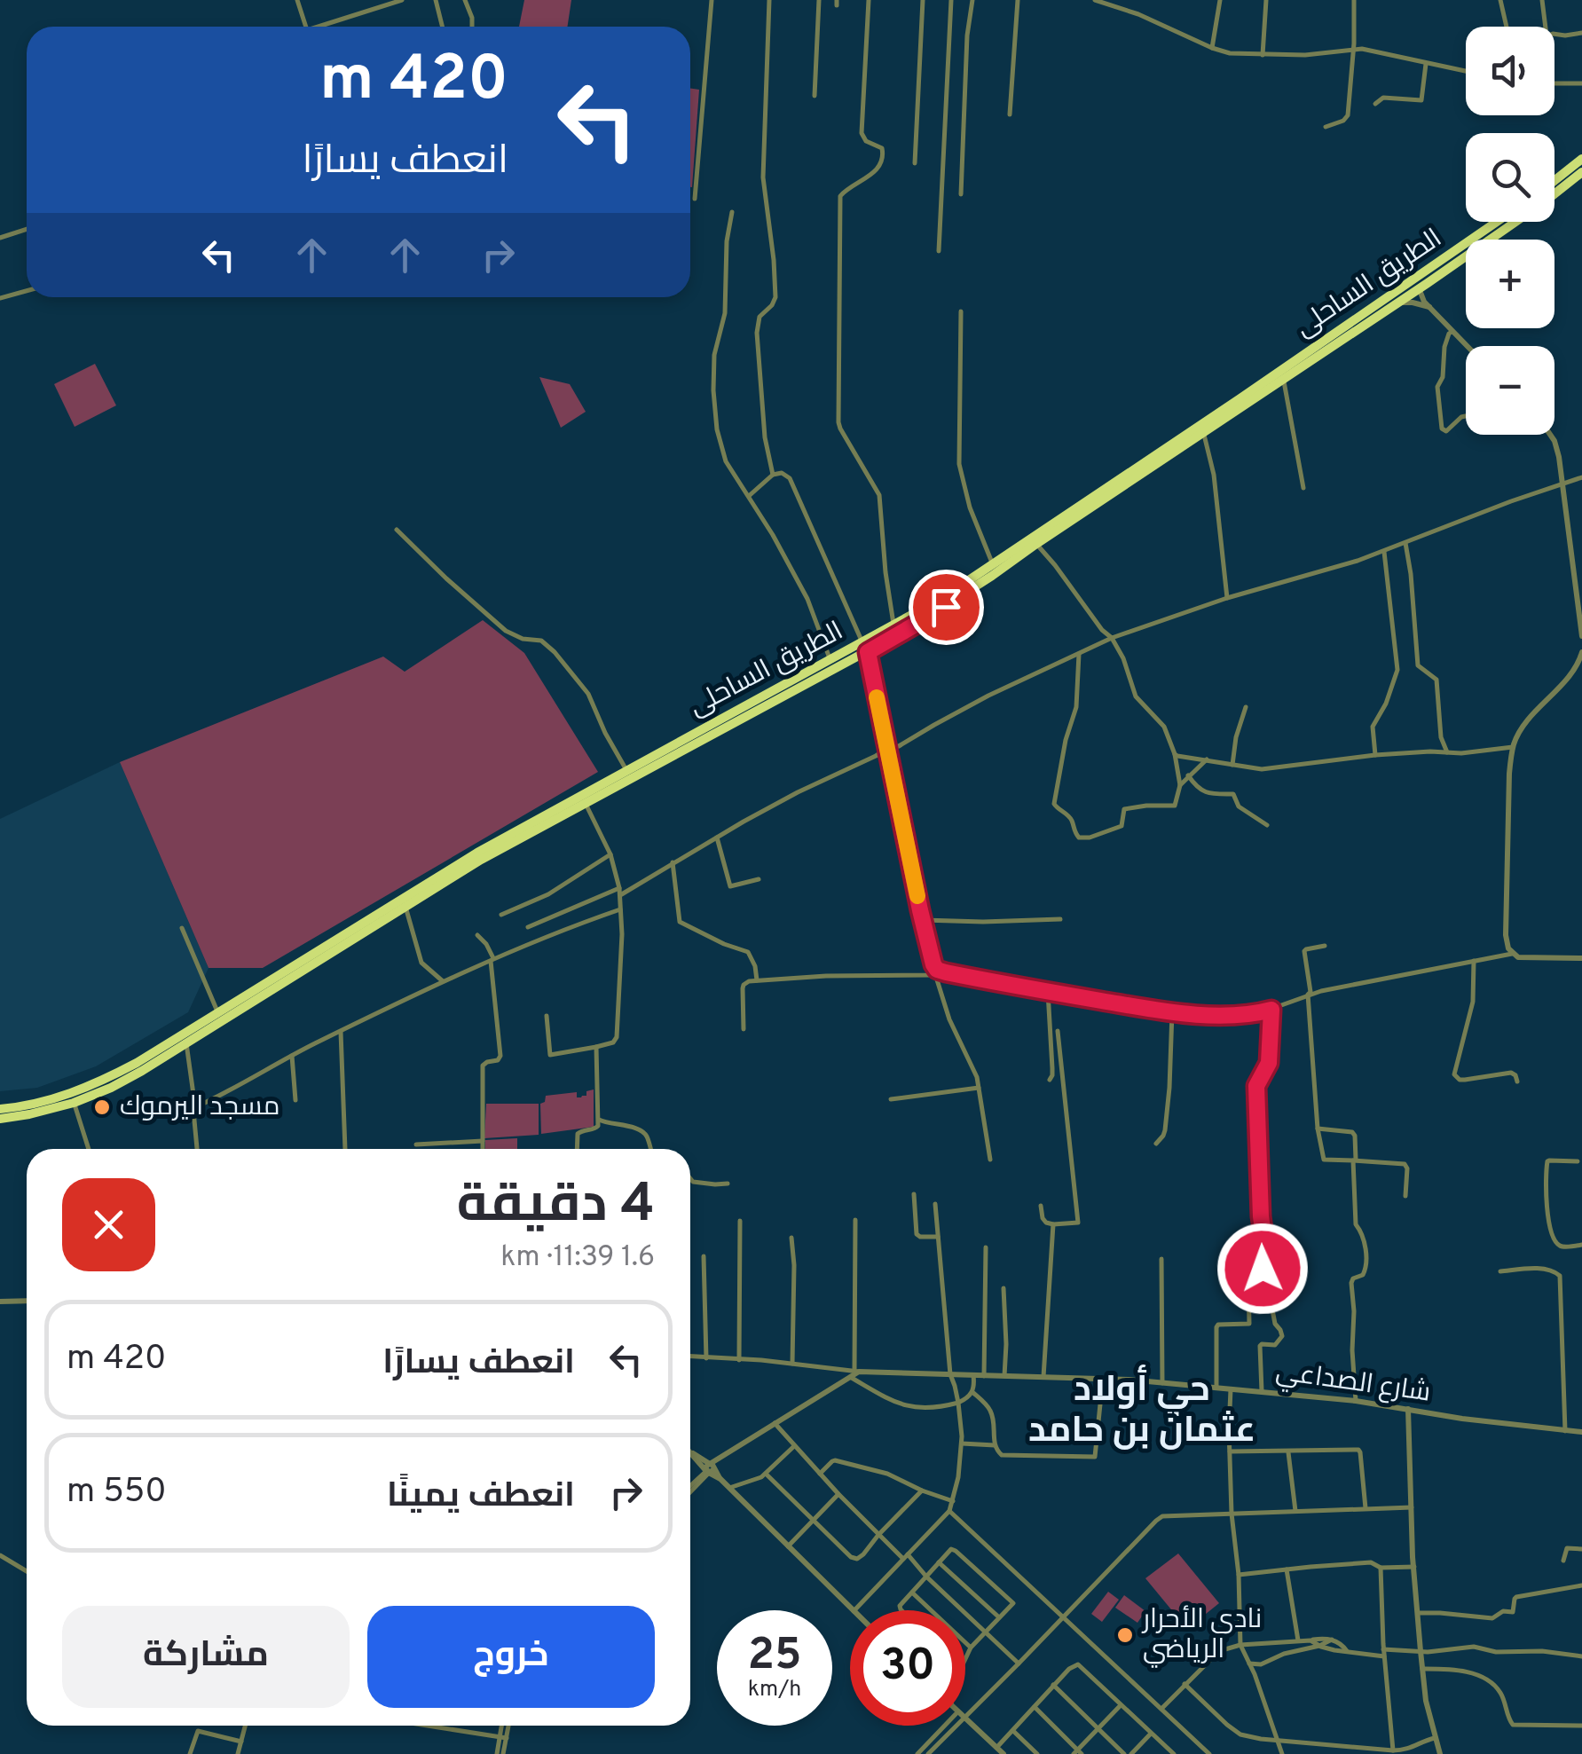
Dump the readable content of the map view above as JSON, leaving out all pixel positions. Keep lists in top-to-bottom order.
{
  "streets": {
    "highway": ["الطريق الساحلى"],
    "street": ["شارع الصداعي"]
  },
  "districts": ["حي أولاد عثمان بن حامد"],
  "places": ["مسجد اليرموك", "نادي الأحرار الرياضي"],
  "page": {
    "map_buttons": ["+", "−"],
    "turn": ["420 m", "انعطف يسارًا"],
    "heading": ["4 دقيقة", "1.6 km · 11:39"],
    "list": [
      {
        "name": "انعطف يسارًا",
        "value": "420 m"
      },
      {
        "name": "انعطف يمينًا",
        "value": "550 m"
      }
    ],
    "buttons": ["خروج", "مشاركة"],
    "speed": "25 km/h",
    "limit": "30"
  }
}
